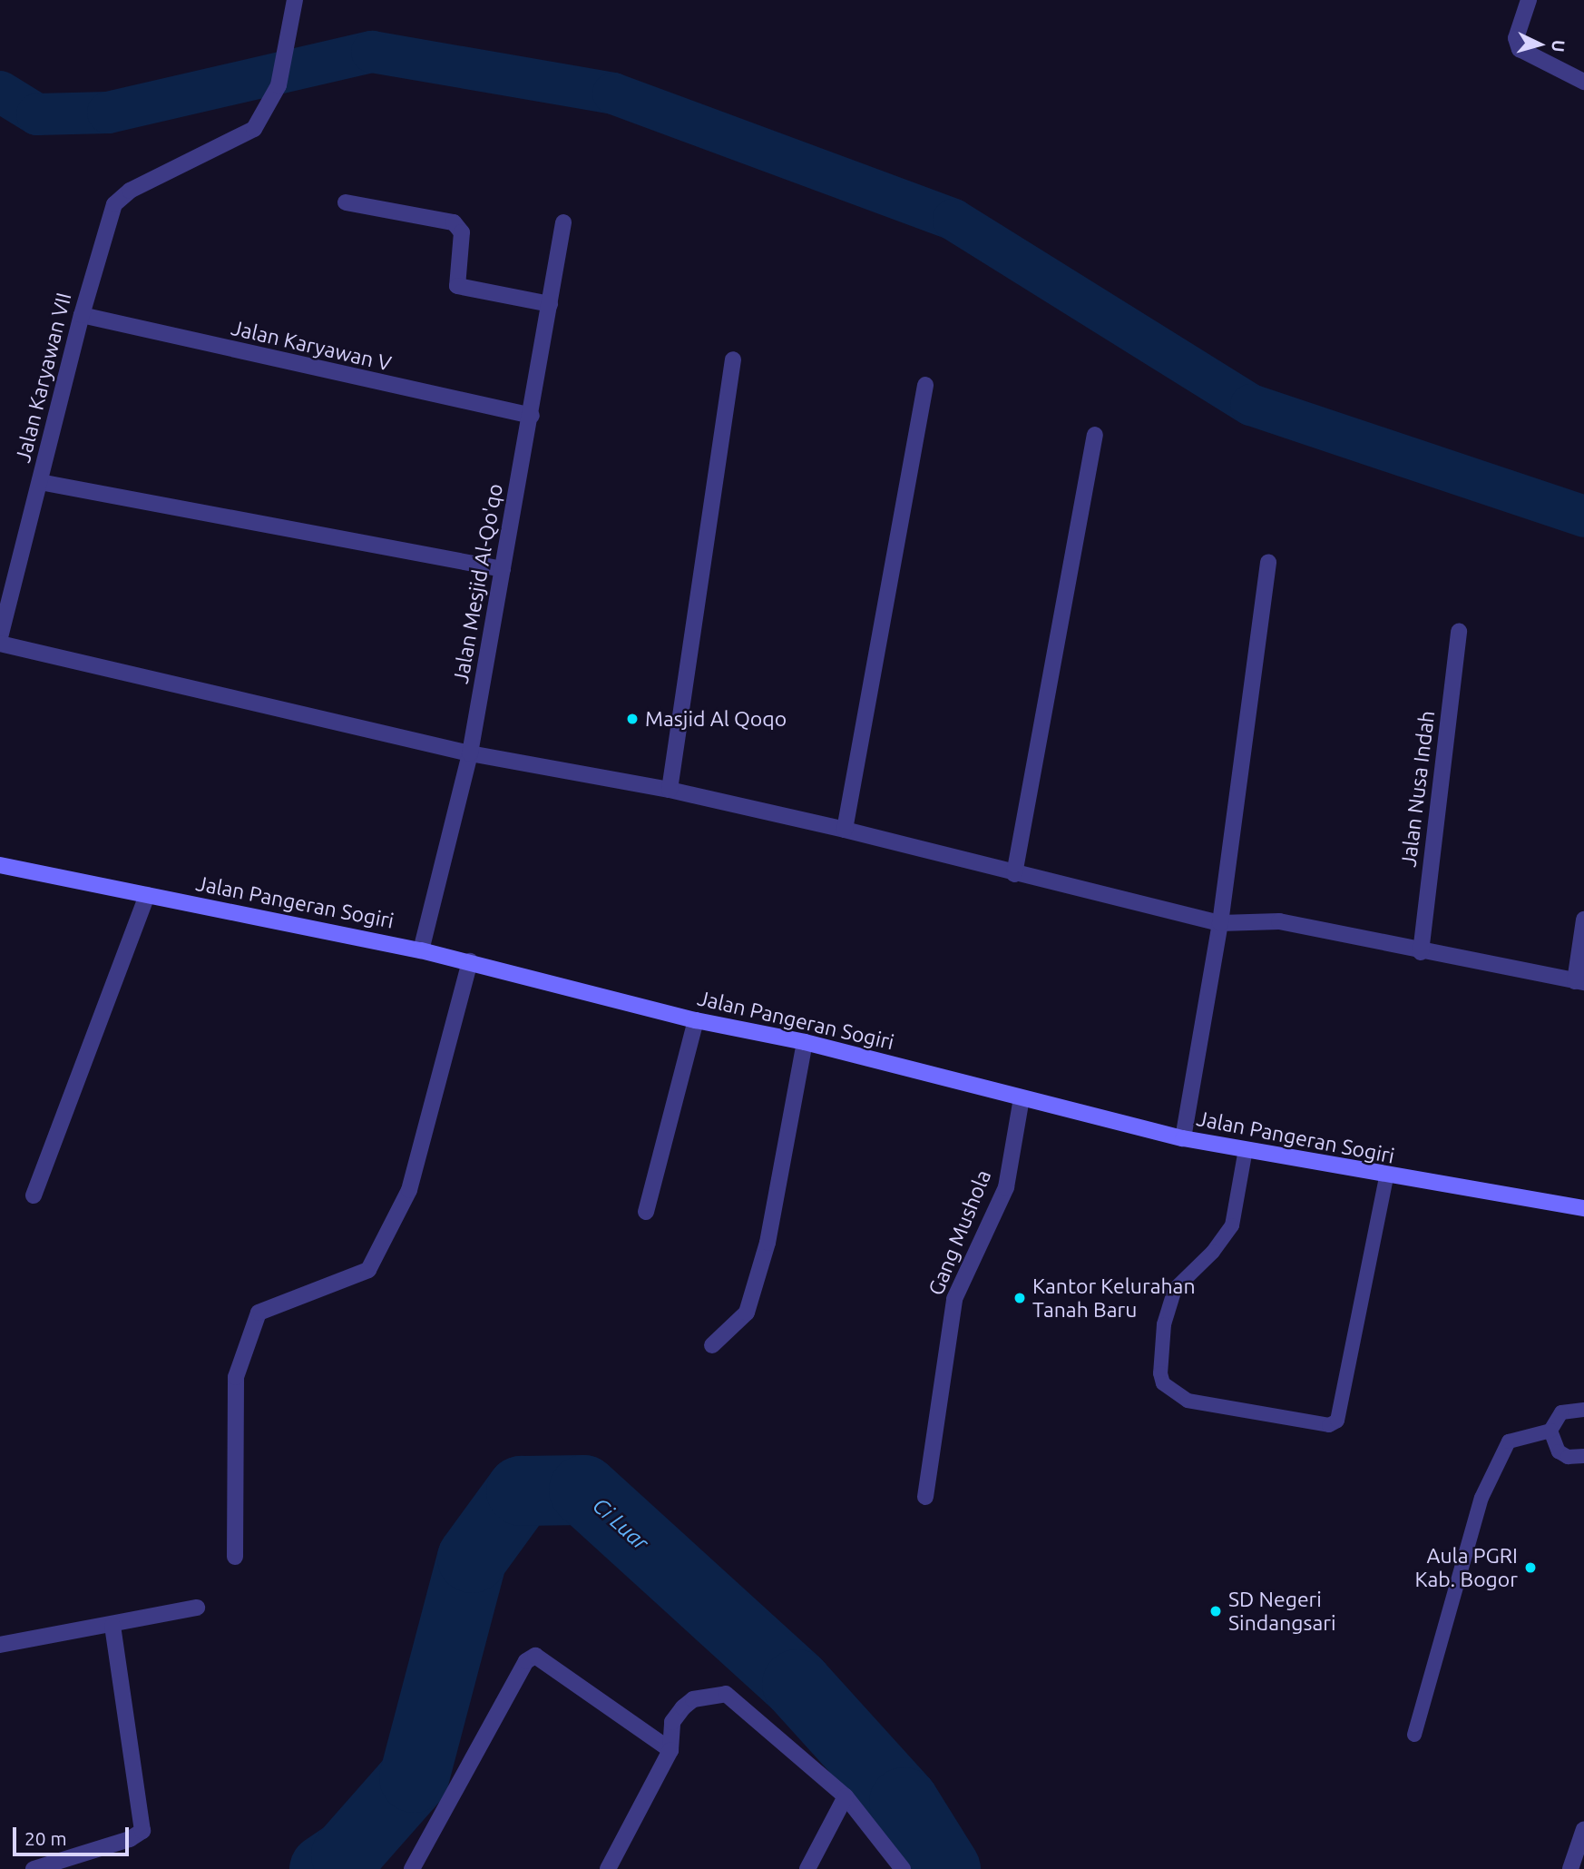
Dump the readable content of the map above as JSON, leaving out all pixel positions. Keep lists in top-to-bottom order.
{
  "streets": {
    "street": [
      "Jalan Karyawan V",
      "Jalan Karyawan VII",
      "Jalan Mesjid Al-Qo'qo",
      "Jalan Nusa Indah",
      "Jalan Pangeran Sogiri",
      "Gang Mushola"
    ]
  },
  "crossings": [
    ["Jalan Karyawan V", "Jalan Karyawan VII"],
    ["Jalan Karyawan V", "Jalan Mesjid Al-Qo'qo"],
    ["Jalan Mesjid Al-Qo'qo", "Jalan Pangeran Sogiri"],
    ["Jalan Pangeran Sogiri", "Gang Mushola"]
  ],
  "water": ["Ci Luar"],
  "places": [
    "Masjid Al Qoqo",
    "Kantor Kelurahan Tanah Baru",
    "Aula PGRI Kab. Bogor",
    "SD Negeri Sindangsari"
  ],
  "scale_bar": "20 m",
  "north": "right"
}
